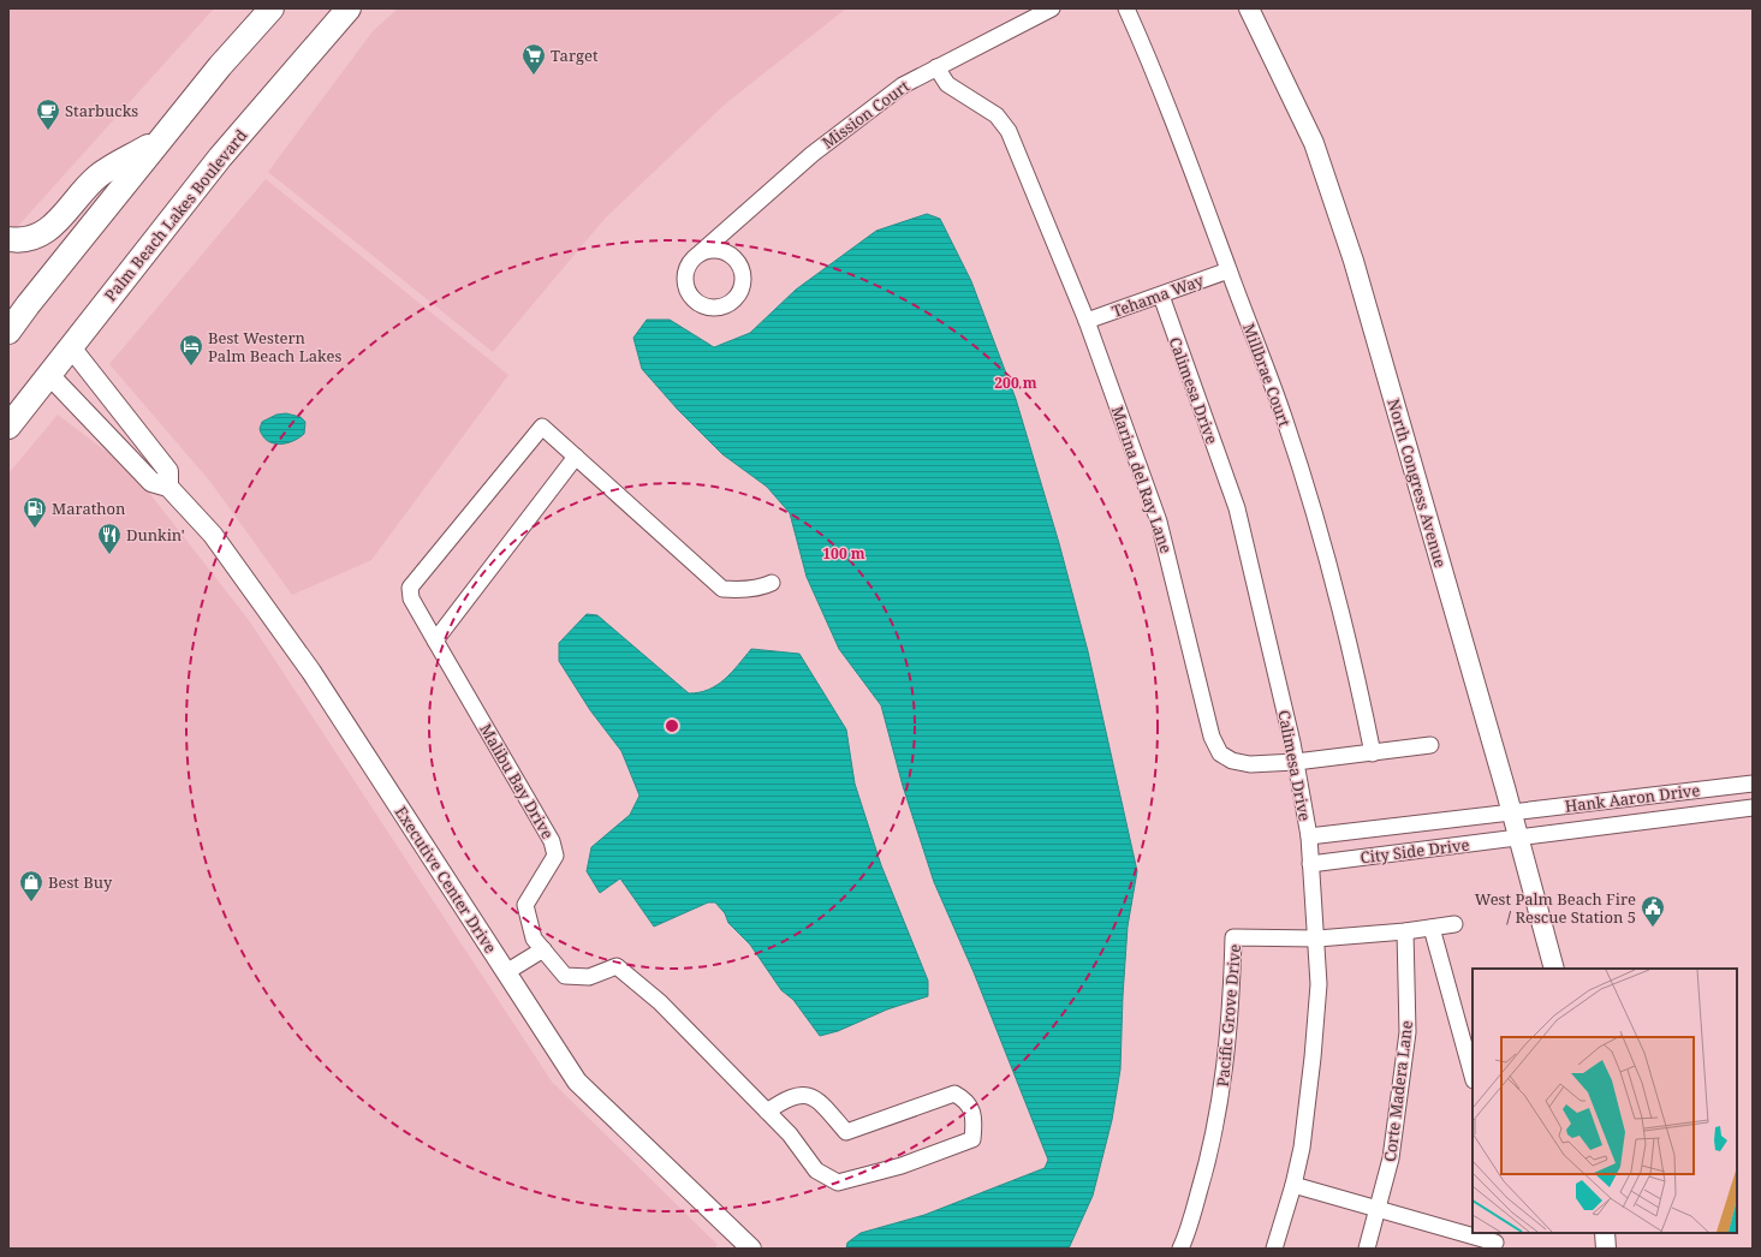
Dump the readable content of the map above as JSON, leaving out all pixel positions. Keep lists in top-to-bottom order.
{
  "streets": {
    "main road": ["Palm Beach Lakes Boulevard"],
    "street": [
      "Mission Court",
      "Tehama Way",
      "Millbrae Court",
      "Calimesa Drive",
      "Marina del Ray Lane",
      "North Congress Avenue",
      "Malibu Bay Drive",
      "Hank Aaron Drive",
      "City Side Drive",
      "Executive Center Drive",
      "Pacific Grove Drive",
      "Corte Madera Lane"
    ]
  },
  "crossings": [
    ["Mission Court", "Marina del Ray Lane"],
    ["Palm Beach Lakes Boulevard", "Executive Center Drive"],
    ["Tehama Way", "Millbrae Court"],
    ["Tehama Way", "Calimesa Drive"],
    ["Tehama Way", "Marina del Ray Lane"],
    ["Millbrae Court", "Marina del Ray Lane"],
    ["Calimesa Drive", "Marina del Ray Lane"],
    ["Calimesa Drive", "City Side Drive"],
    ["Calimesa Drive", "Pacific Grove Drive"],
    ["North Congress Avenue", "Hank Aaron Drive"],
    ["North Congress Avenue", "City Side Drive"],
    ["Hank Aaron Drive", "City Side Drive"],
    ["Pacific Grove Drive", "Corte Madera Lane"]
  ],
  "places": {
    "supermarket": ["Target"],
    "cafe": ["Starbucks"],
    "hotel": ["Best Western Palm Beach Lakes"],
    "fuel station": ["Marathon"],
    "restaurant": ["Dunkin'"],
    "shop": ["Best Buy"],
    "public building": ["West Palm Beach Fire / Rescue Station 5"]
  },
  "rings": ["200 m", "100 m"]
}
